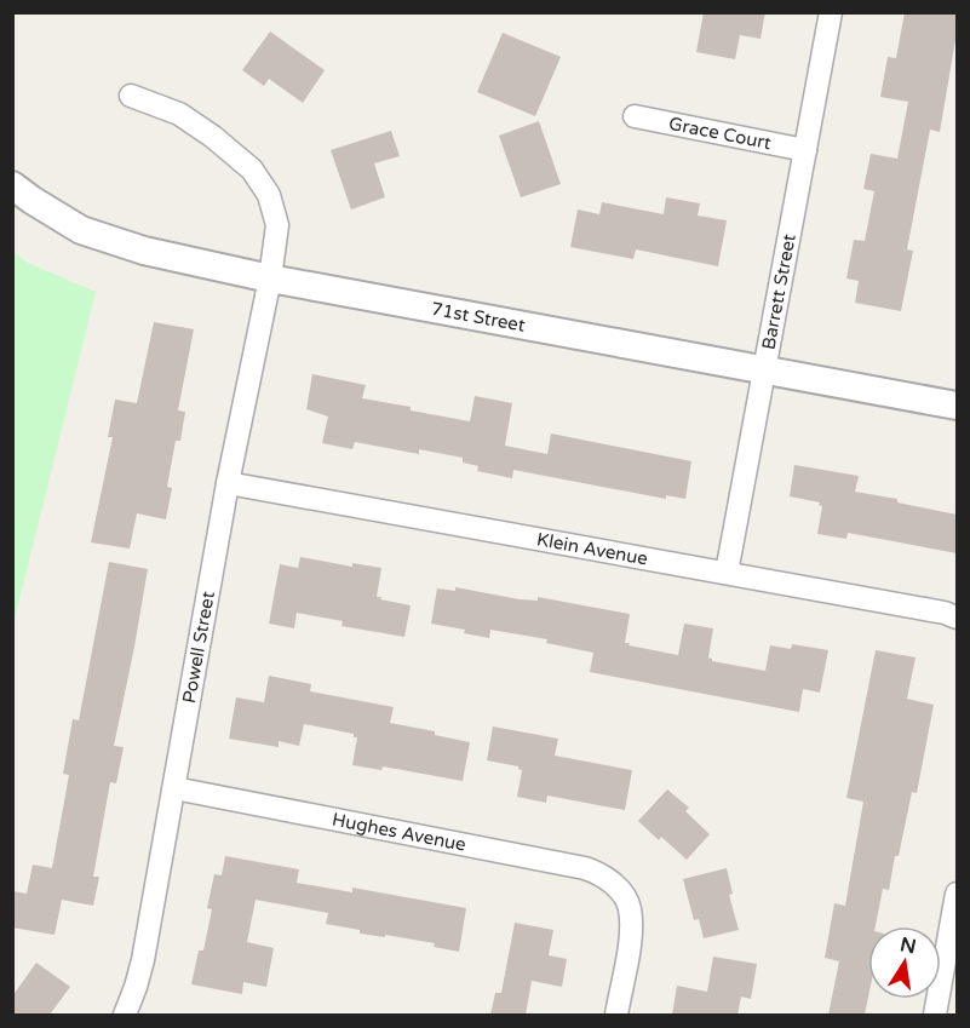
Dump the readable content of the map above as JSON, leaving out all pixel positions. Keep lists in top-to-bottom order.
{
  "streets": {
    "street": [
      "Grace Court",
      "Barrett Street",
      "71st Street",
      "Klein Avenue",
      "Powell Street",
      "Hughes Avenue"
    ]
  },
  "crossings": [
    ["Grace Court", "Barrett Street"],
    ["Barrett Street", "71st Street"],
    ["Barrett Street", "Klein Avenue"],
    ["71st Street", "Powell Street"],
    ["Klein Avenue", "Powell Street"],
    ["Powell Street", "Hughes Avenue"]
  ],
  "north": "top"
}
